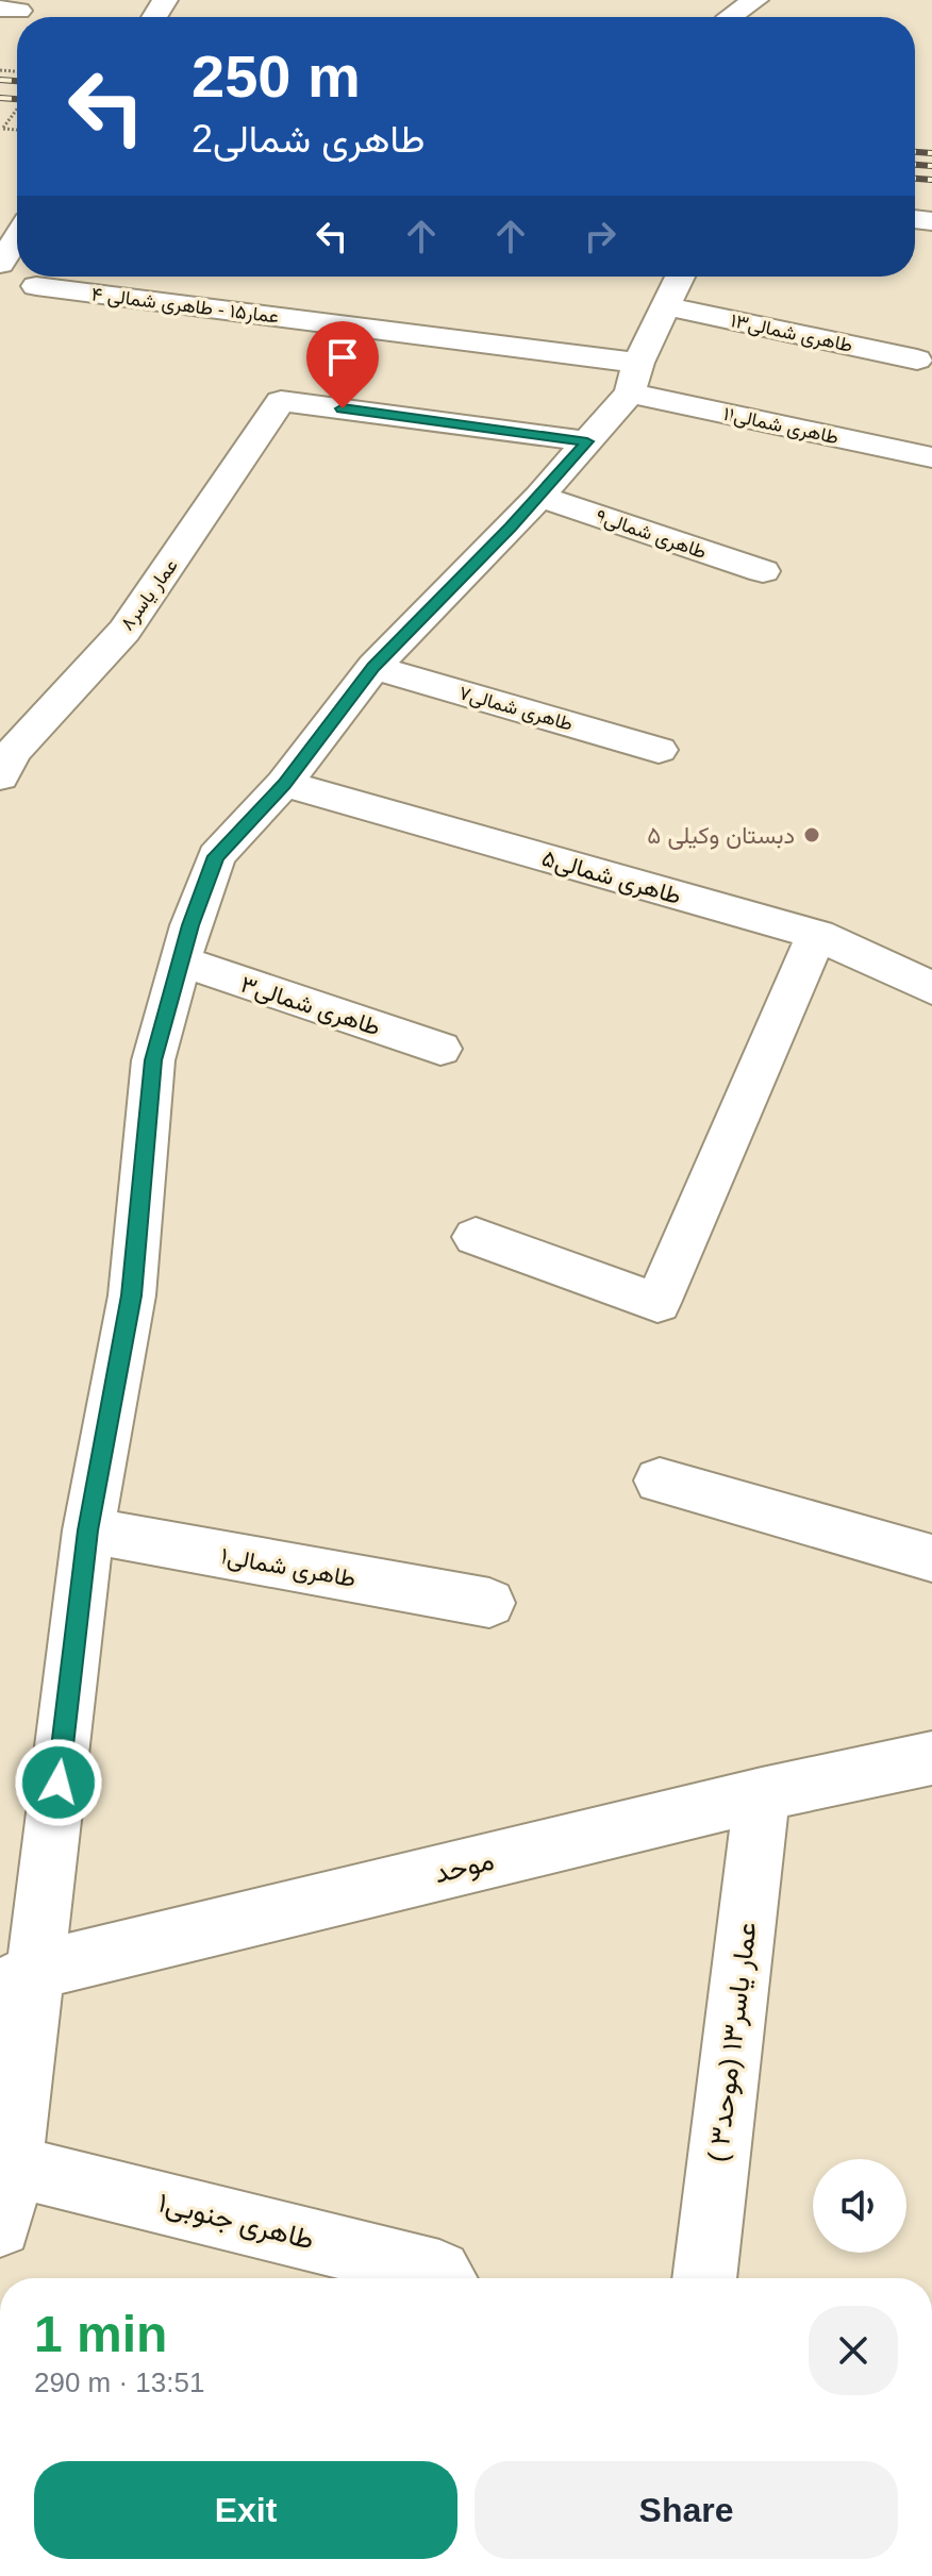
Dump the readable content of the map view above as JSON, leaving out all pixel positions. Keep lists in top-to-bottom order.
{
  "streets": {
    "street": [
      "عمار۱۵ - طاهری شمالی ۴",
      "طاهری شمالی۱۳",
      "طاهری شمالی۱۱",
      "طاهری شمالی۹",
      "عمار یاسر۸",
      "طاهری شمالی۷",
      "طاهری شمالی۵",
      "طاهری شمالی۳",
      "طاهری شمالی۱",
      "موحد",
      "عمار یاسر۱۳ (موحد۳ )",
      "طاهری جنوبی۱"
    ]
  },
  "crossings": [
    ["عمار۱۵ - طاهری شمالی ۴", "طاهری شمالی۱۱"],
    ["موحد", "عمار یاسر۱۳ (موحد۳ )"]
  ],
  "places": ["دبستان وکیلی ۵"],
  "page": {
    "turn": ["250 m", "طاهری شمالی2"],
    "heading": ["1 min", "290 m · 13:51"],
    "buttons": ["Exit", "Share"]
  }
}
